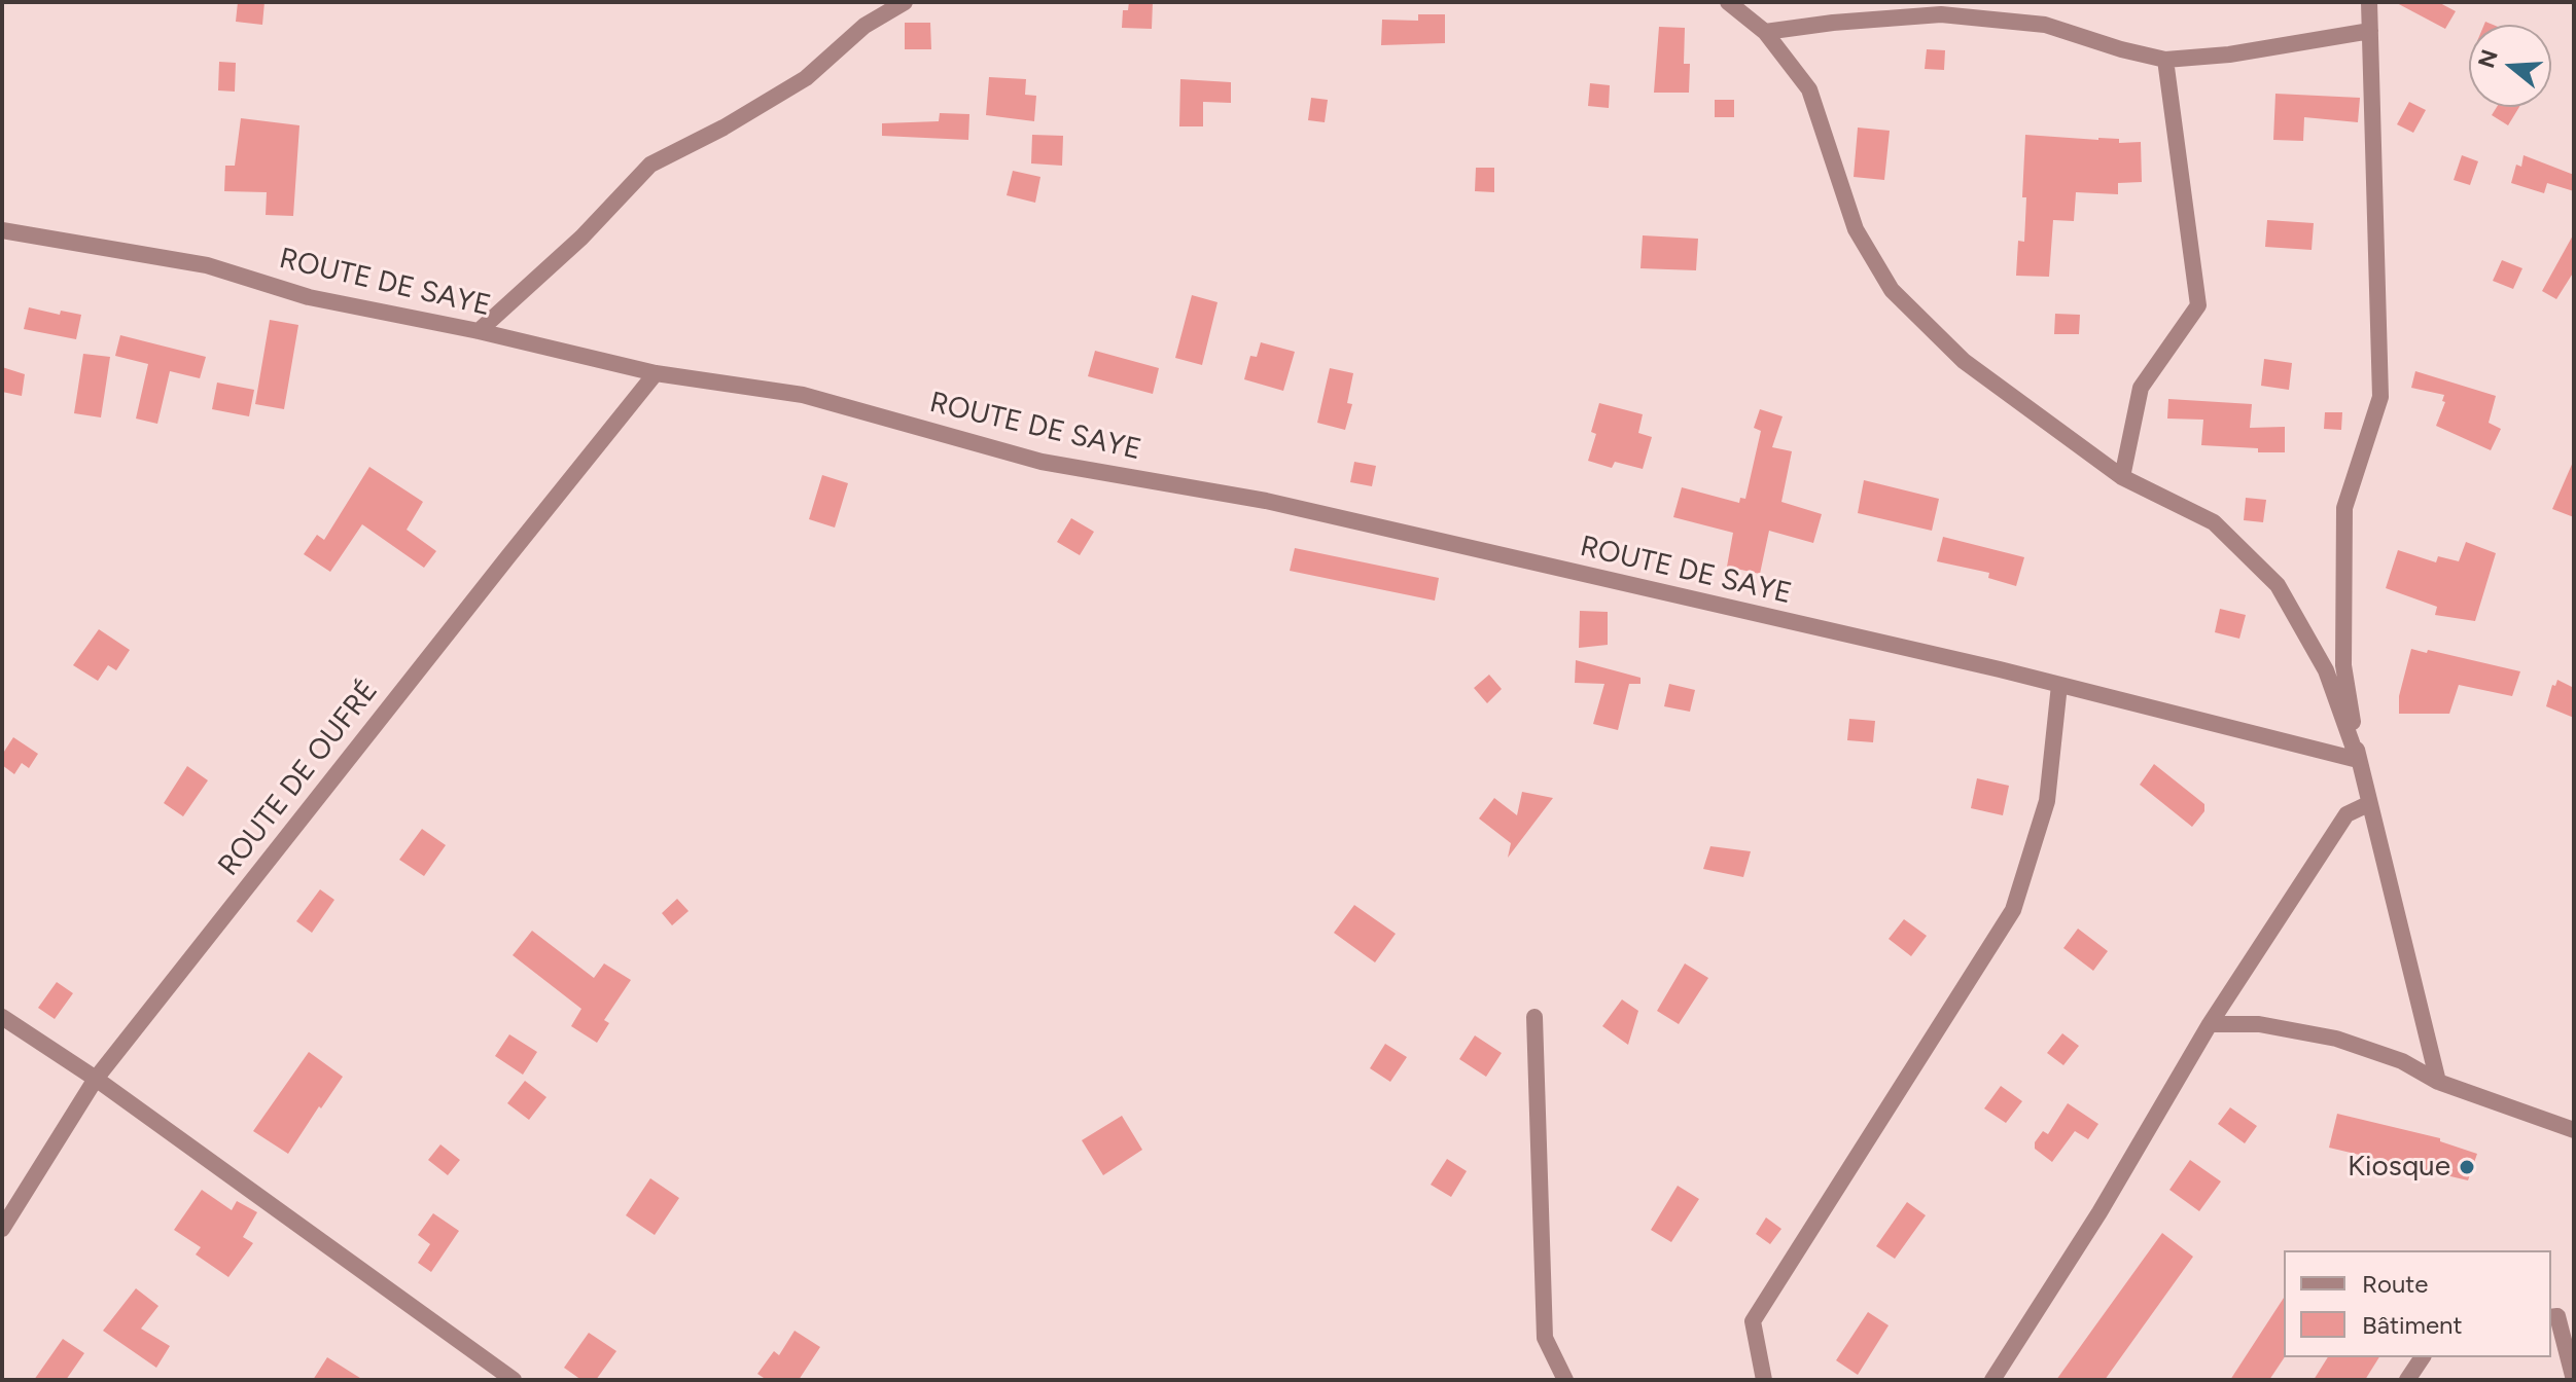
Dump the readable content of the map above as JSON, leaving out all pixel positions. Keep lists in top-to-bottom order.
{
  "streets": {
    "street": ["ROUTE DE SAYE", "ROUTE DE OUFRÉ"]
  },
  "crossings": [
    ["ROUTE DE SAYE", "ROUTE DE OUFRÉ"]
  ],
  "places": ["Kiosque"],
  "legend": ["Route", "Bâtiment"],
  "north": "left"
}
